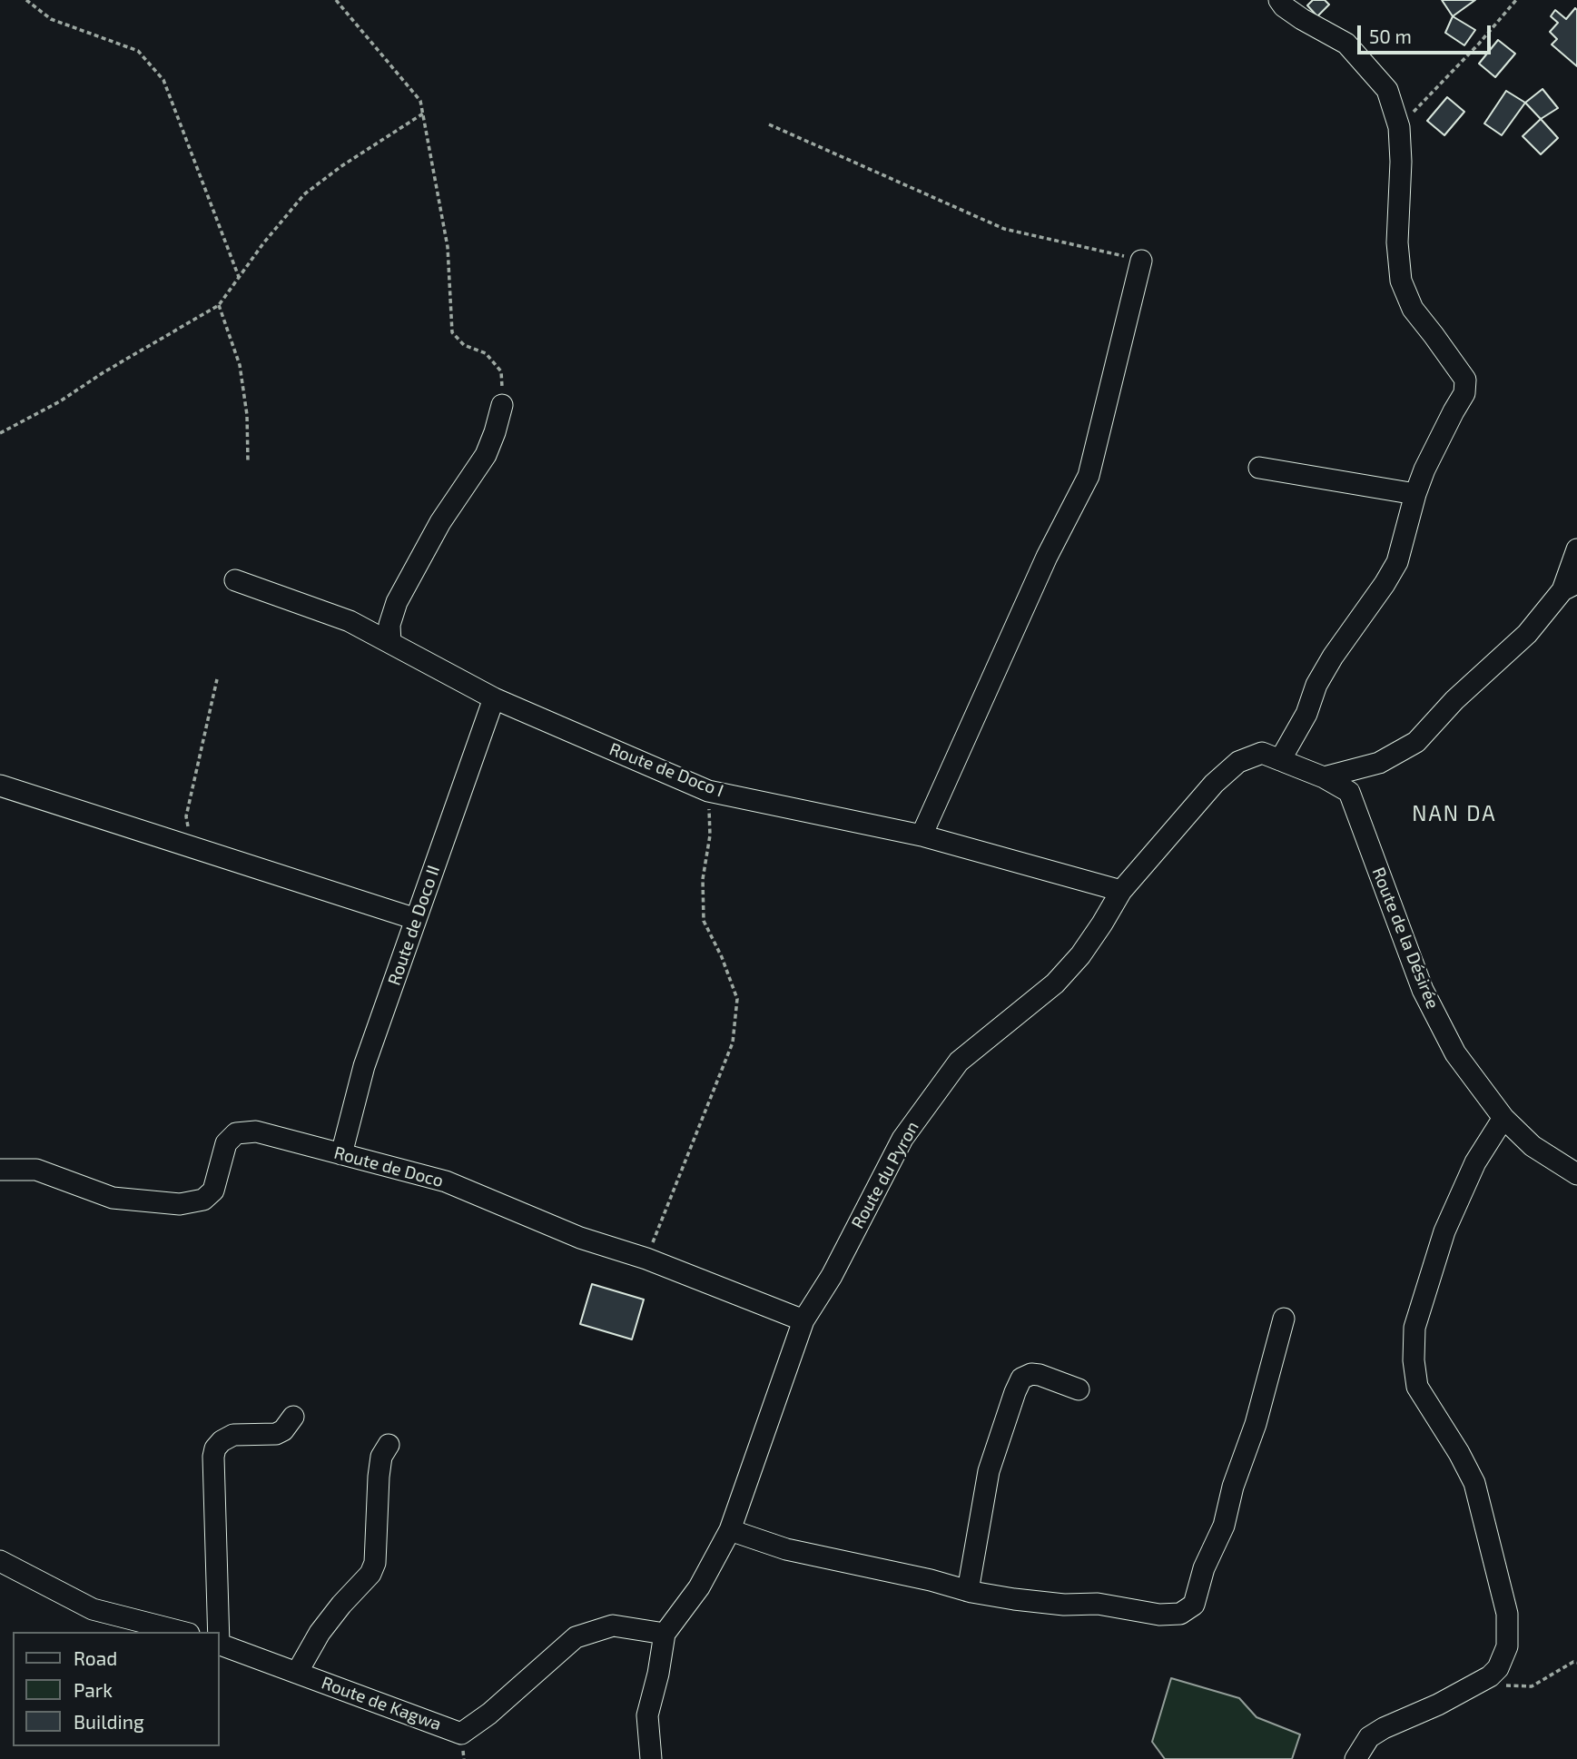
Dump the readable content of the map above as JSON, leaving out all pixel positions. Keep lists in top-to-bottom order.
{
  "streets": {
    "street": [
      "Route de Doco I",
      "Route de Doco II",
      "Route de la Désirée",
      "Route de Doco",
      "Route du Pyron",
      "Route de Kagwa"
    ]
  },
  "crossings": [
    ["Route de Doco I", "Route de Doco II"],
    ["Route de Doco I", "Route du Pyron"],
    ["Route de Doco II", "Route de Doco"],
    ["Route de la Désirée", "Route du Pyron"],
    ["Route de Doco", "Route du Pyron"],
    ["Route du Pyron", "Route de Kagwa"]
  ],
  "districts": ["NAN DA"],
  "legend": ["Road", "Park", "Building"],
  "scale_bar": "50 m"
}
